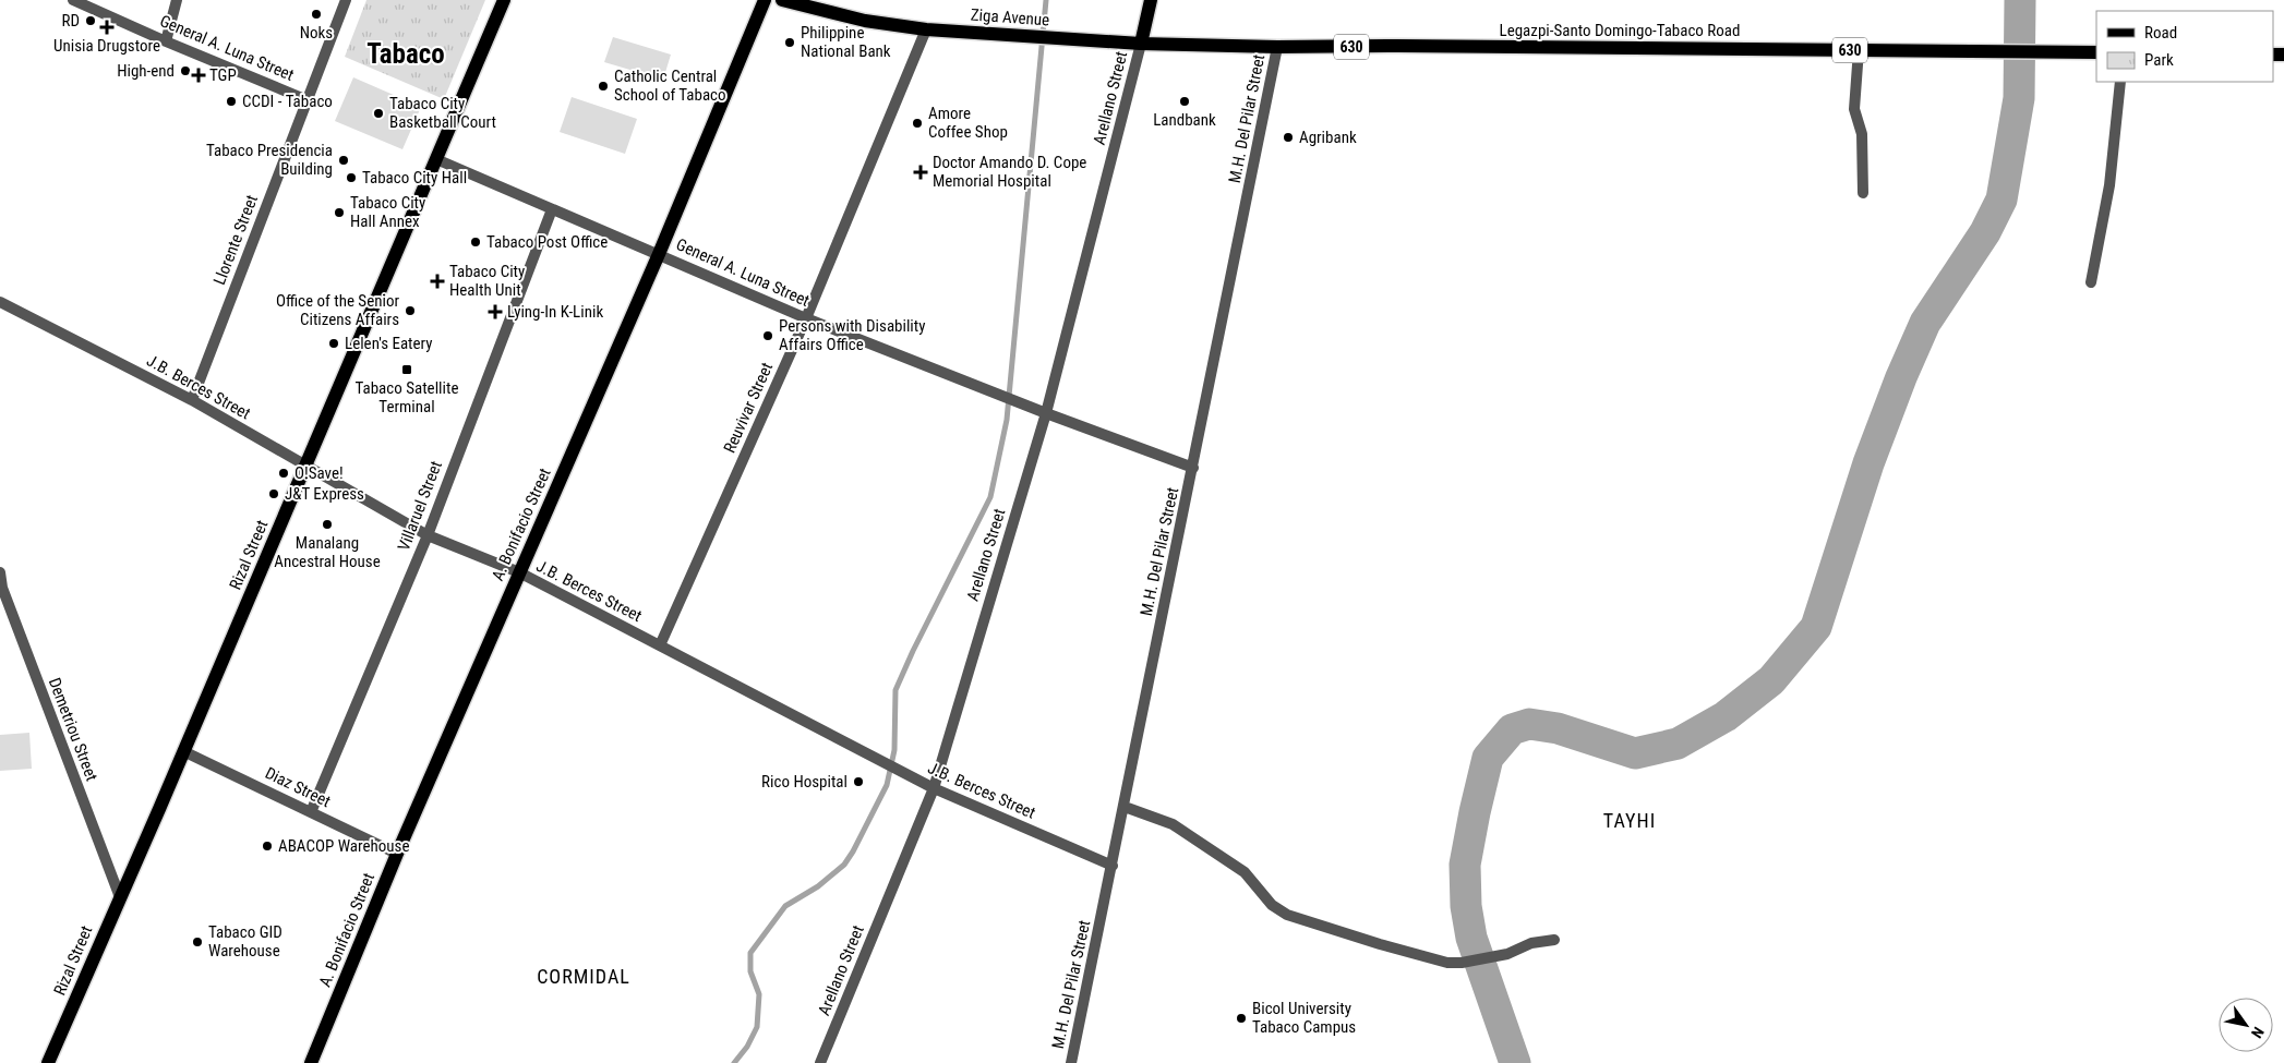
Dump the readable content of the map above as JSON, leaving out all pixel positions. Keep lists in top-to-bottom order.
{
  "streets": {
    "main road": [
      "Ziga Avenue",
      "Legazpi-Santo Domingo-Tabaco Road",
      "630",
      "A. Bonifacio Street",
      "Rizal Street"
    ],
    "street": [
      "General A. Luna Street",
      "Arellano Street",
      "M.H. Del Pilar Street",
      "Llorente Street",
      "J.B. Berces Street",
      "Reuvivar Street",
      "Villaruel Street",
      "Demetriou Street",
      "Diaz Street"
    ]
  },
  "crossings": [
    ["Ziga Avenue", "Legazpi-Santo Domingo-Tabaco Road"],
    ["Ziga Avenue", "Arellano Street"],
    ["Ziga Avenue", "Reuvivar Street"],
    ["Legazpi-Santo Domingo-Tabaco Road", "Arellano Street"],
    ["Legazpi-Santo Domingo-Tabaco Road", "M.H. Del Pilar Street"],
    ["General A. Luna Street", "Arellano Street"],
    ["General A. Luna Street", "M.H. Del Pilar Street"],
    ["General A. Luna Street", "Llorente Street"],
    ["General A. Luna Street", "Reuvivar Street"],
    ["General A. Luna Street", "Villaruel Street"],
    ["General A. Luna Street", "A. Bonifacio Street"],
    ["General A. Luna Street", "Rizal Street"],
    ["Arellano Street", "J.B. Berces Street"],
    ["M.H. Del Pilar Street", "J.B. Berces Street"],
    ["Llorente Street", "J.B. Berces Street"],
    ["J.B. Berces Street", "Reuvivar Street"],
    ["J.B. Berces Street", "Villaruel Street"],
    ["J.B. Berces Street", "A. Bonifacio Street"],
    ["J.B. Berces Street", "Rizal Street"],
    ["Villaruel Street", "Diaz Street"],
    ["A. Bonifacio Street", "Diaz Street"],
    ["Rizal Street", "Demetriou Street"],
    ["Rizal Street", "Diaz Street"]
  ],
  "districts": ["Tabaco", "TAYHI", "CORMIDAL"],
  "places": {
    "other": [
      "Noks",
      "RD",
      "Philippine National Bank",
      "High-end",
      "Catholic Central School of Tabaco",
      "CCDI - Tabaco",
      "Landbank",
      "Tabaco City Basketball Court",
      "Amore Coffee Shop",
      "Agribank",
      "Tabaco Presidencia Building",
      "Tabaco City Hall",
      "Tabaco City Hall Annex",
      "Tabaco Post Office",
      "Office of the Senior Citizens Affairs",
      "Persons with Disability Affairs Office",
      "Lelen's Eatery",
      "O!Save!",
      "J&T Express",
      "Manalang Ancestral House",
      "Rico Hospital",
      "ABACOP Warehouse",
      "Tabaco GID Warehouse",
      "Bicol University Tabaco Campus"
    ],
    "health": [
      "Unisia Drugstore",
      "TGP",
      "Doctor Amando D. Cope Memorial Hospital",
      "Tabaco City Health Unit",
      "Lying-In K-Linik"
    ],
    "transit": ["Tabaco Satellite Terminal"]
  },
  "legend": ["Road", "Park"],
  "north": "bottom right"
}
